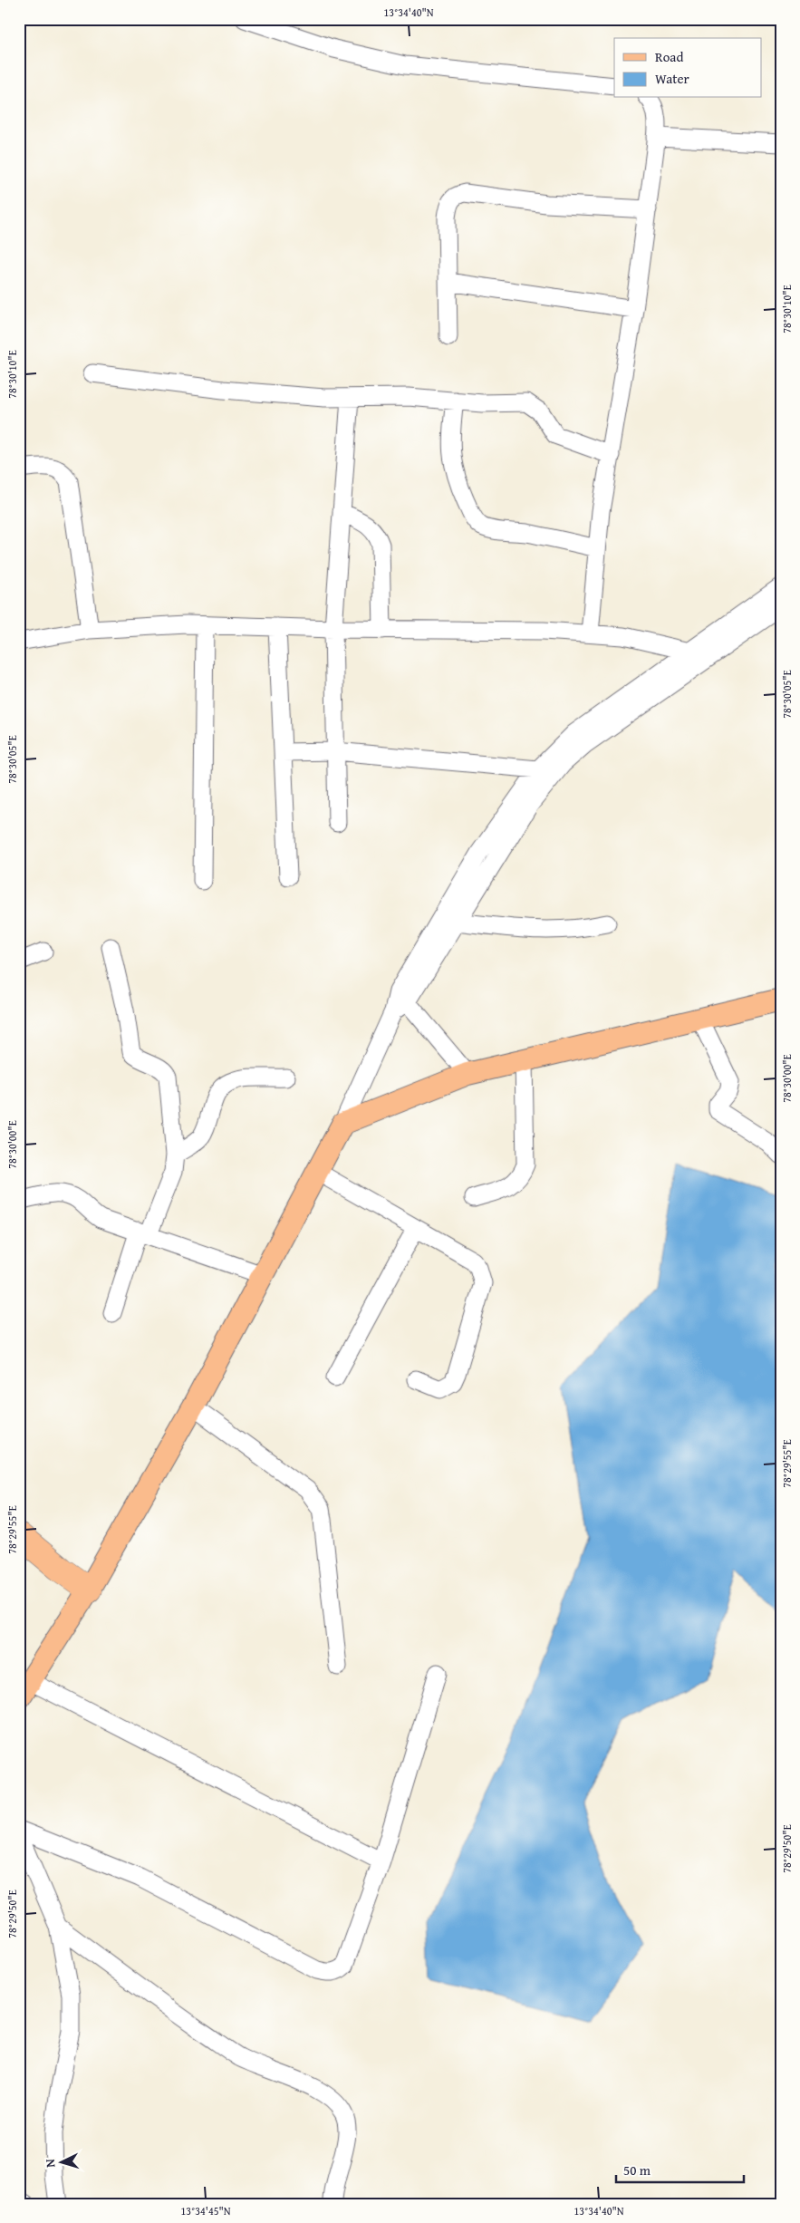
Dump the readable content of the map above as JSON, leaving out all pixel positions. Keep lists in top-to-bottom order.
{
  "legend": ["Road", "Water"],
  "scale_bar": "50 m",
  "north": "left",
  "coordinates": [
    "13°34'40\"N",
    "78°30'10\"E",
    "78°30'05\"E",
    "78°30'00\"E",
    "78°29'55\"E",
    "78°29'50\"E",
    "13°34'45\"N"
  ]
}
